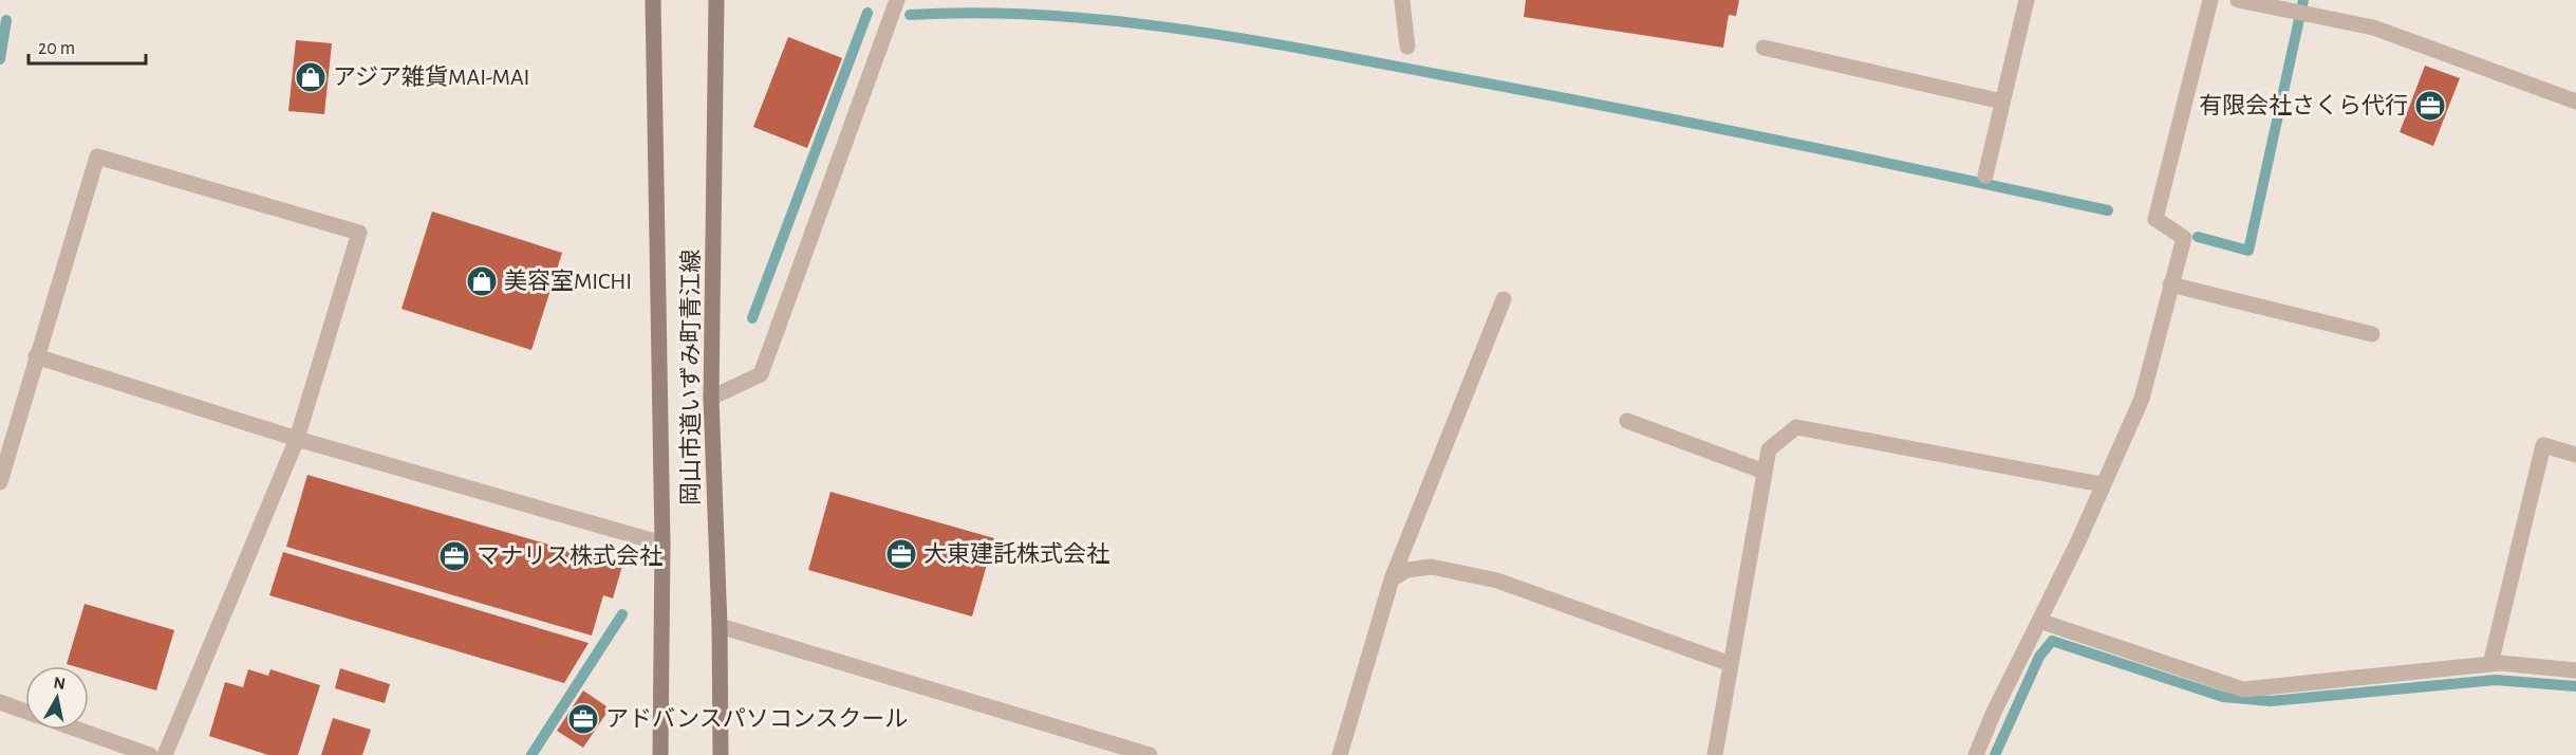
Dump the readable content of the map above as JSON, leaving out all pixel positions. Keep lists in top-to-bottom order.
{
  "streets": {
    "street": ["岡山市道いずみ町青江線"]
  },
  "places": {
    "shop": ["アジア雑貨MAI-MAI", "美容室MICHI"],
    "office": [
      "有限会社さくら代行",
      "大東建託株式会社",
      "マナリス株式会社",
      "アドバンスパソコンスクール"
    ]
  },
  "scale_bar": "20 m",
  "north": "top"
}
